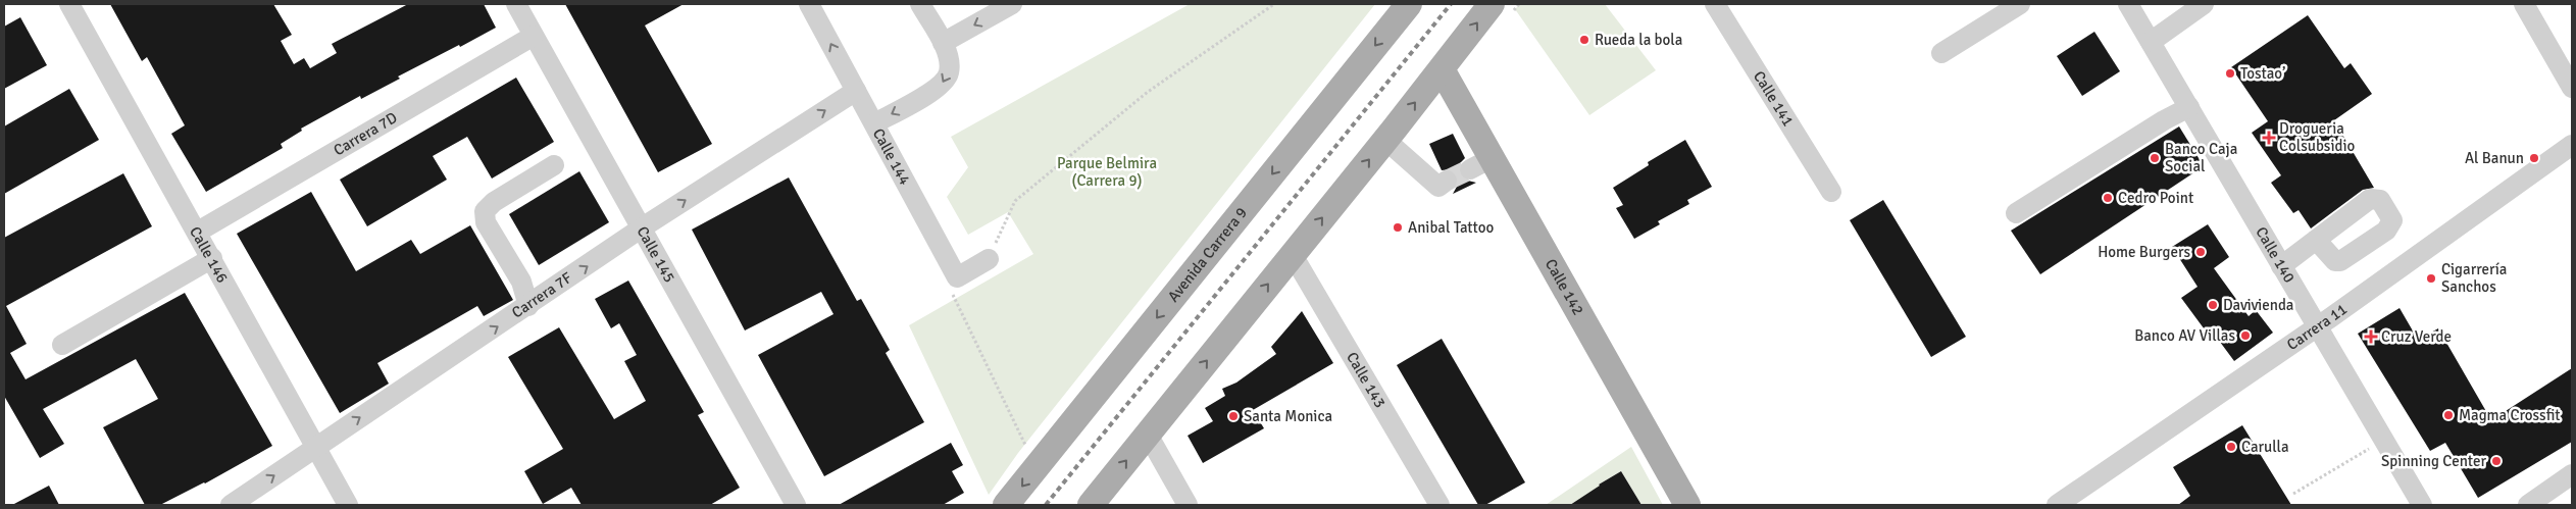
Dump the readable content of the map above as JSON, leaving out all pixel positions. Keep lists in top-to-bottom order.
{
  "streets": {
    "main road": ["Avenida Carrera 9", "Calle 142"],
    "street": [
      "Calle 141",
      "Carrera 7D",
      "Calle 144",
      "Calle 146",
      "Calle 145",
      "Calle 140",
      "Carrera 7F",
      "Carrera 11",
      "Calle 143"
    ]
  },
  "crossings": [
    ["Carrera 7D", "Calle 146"],
    ["Carrera 7D", "Calle 145"],
    ["Calle 144", "Carrera 7F"],
    ["Calle 146", "Carrera 7F"],
    ["Calle 145", "Carrera 7F"],
    ["Calle 140", "Carrera 11"]
  ],
  "one_way": ["Carrera 7F"],
  "parks": ["Parque Belmira (Carrera 9)"],
  "places": {
    "other": [
      "Rueda la bola",
      "Tostao’",
      "Banco Caja Social",
      "Al Banun",
      "Cedro Point",
      "Anibal Tattoo",
      "Home Burgers",
      "Cigarrería Sanchos",
      "Davivienda",
      "Banco AV Villas",
      "Magma Crossfit",
      "Santa Monica",
      "Carulla",
      "Spinning Center"
    ],
    "health": ["Drogueria Colsubsidio", "Cruz Verde"]
  }
}
